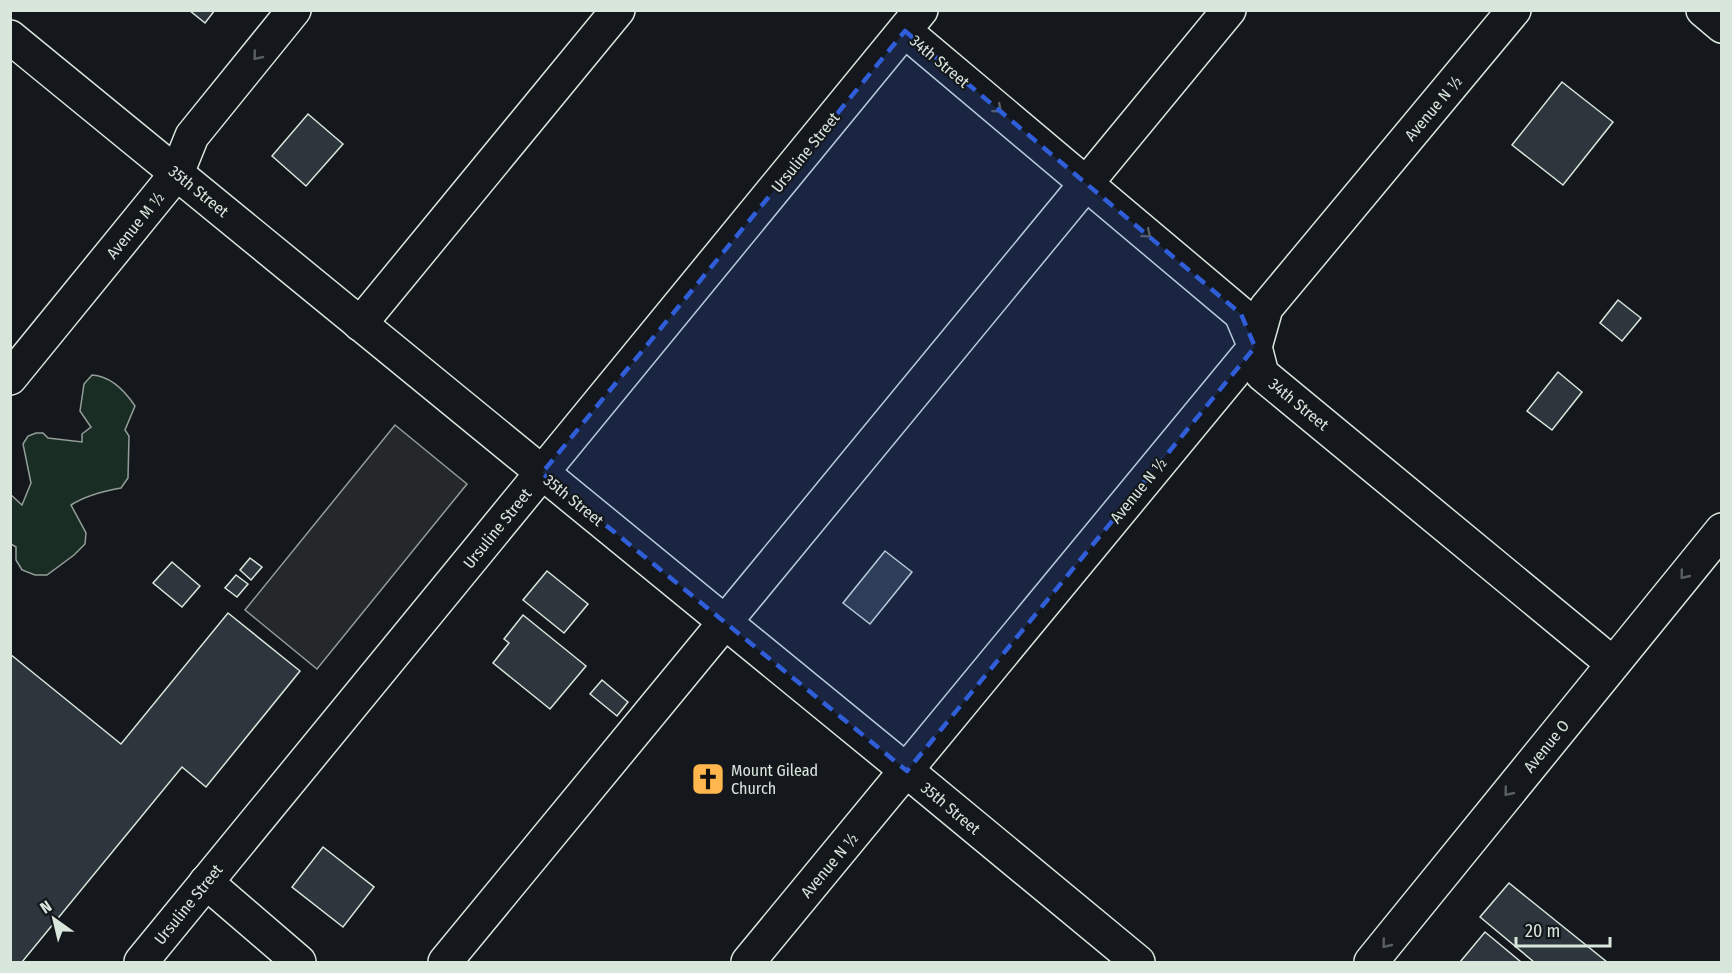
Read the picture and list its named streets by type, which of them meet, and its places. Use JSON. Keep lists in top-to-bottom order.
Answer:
{
  "streets": {
    "street": [
      "34th Street",
      "Avenue N ½",
      "Ursuline Street",
      "35th Street",
      "Avenue M ½",
      "Avenue O"
    ]
  },
  "crossings": [
    ["34th Street", "Avenue N ½"],
    ["34th Street", "Ursuline Street"],
    ["34th Street", "Avenue O"],
    ["Avenue N ½", "35th Street"],
    ["Ursuline Street", "35th Street"],
    ["35th Street", "Avenue M ½"]
  ],
  "one_way": ["34th Street", "Avenue O"],
  "places": {
    "church": ["Mount Gilead Church"]
  },
  "scale_bar": "20 m",
  "north": "top left"
}
